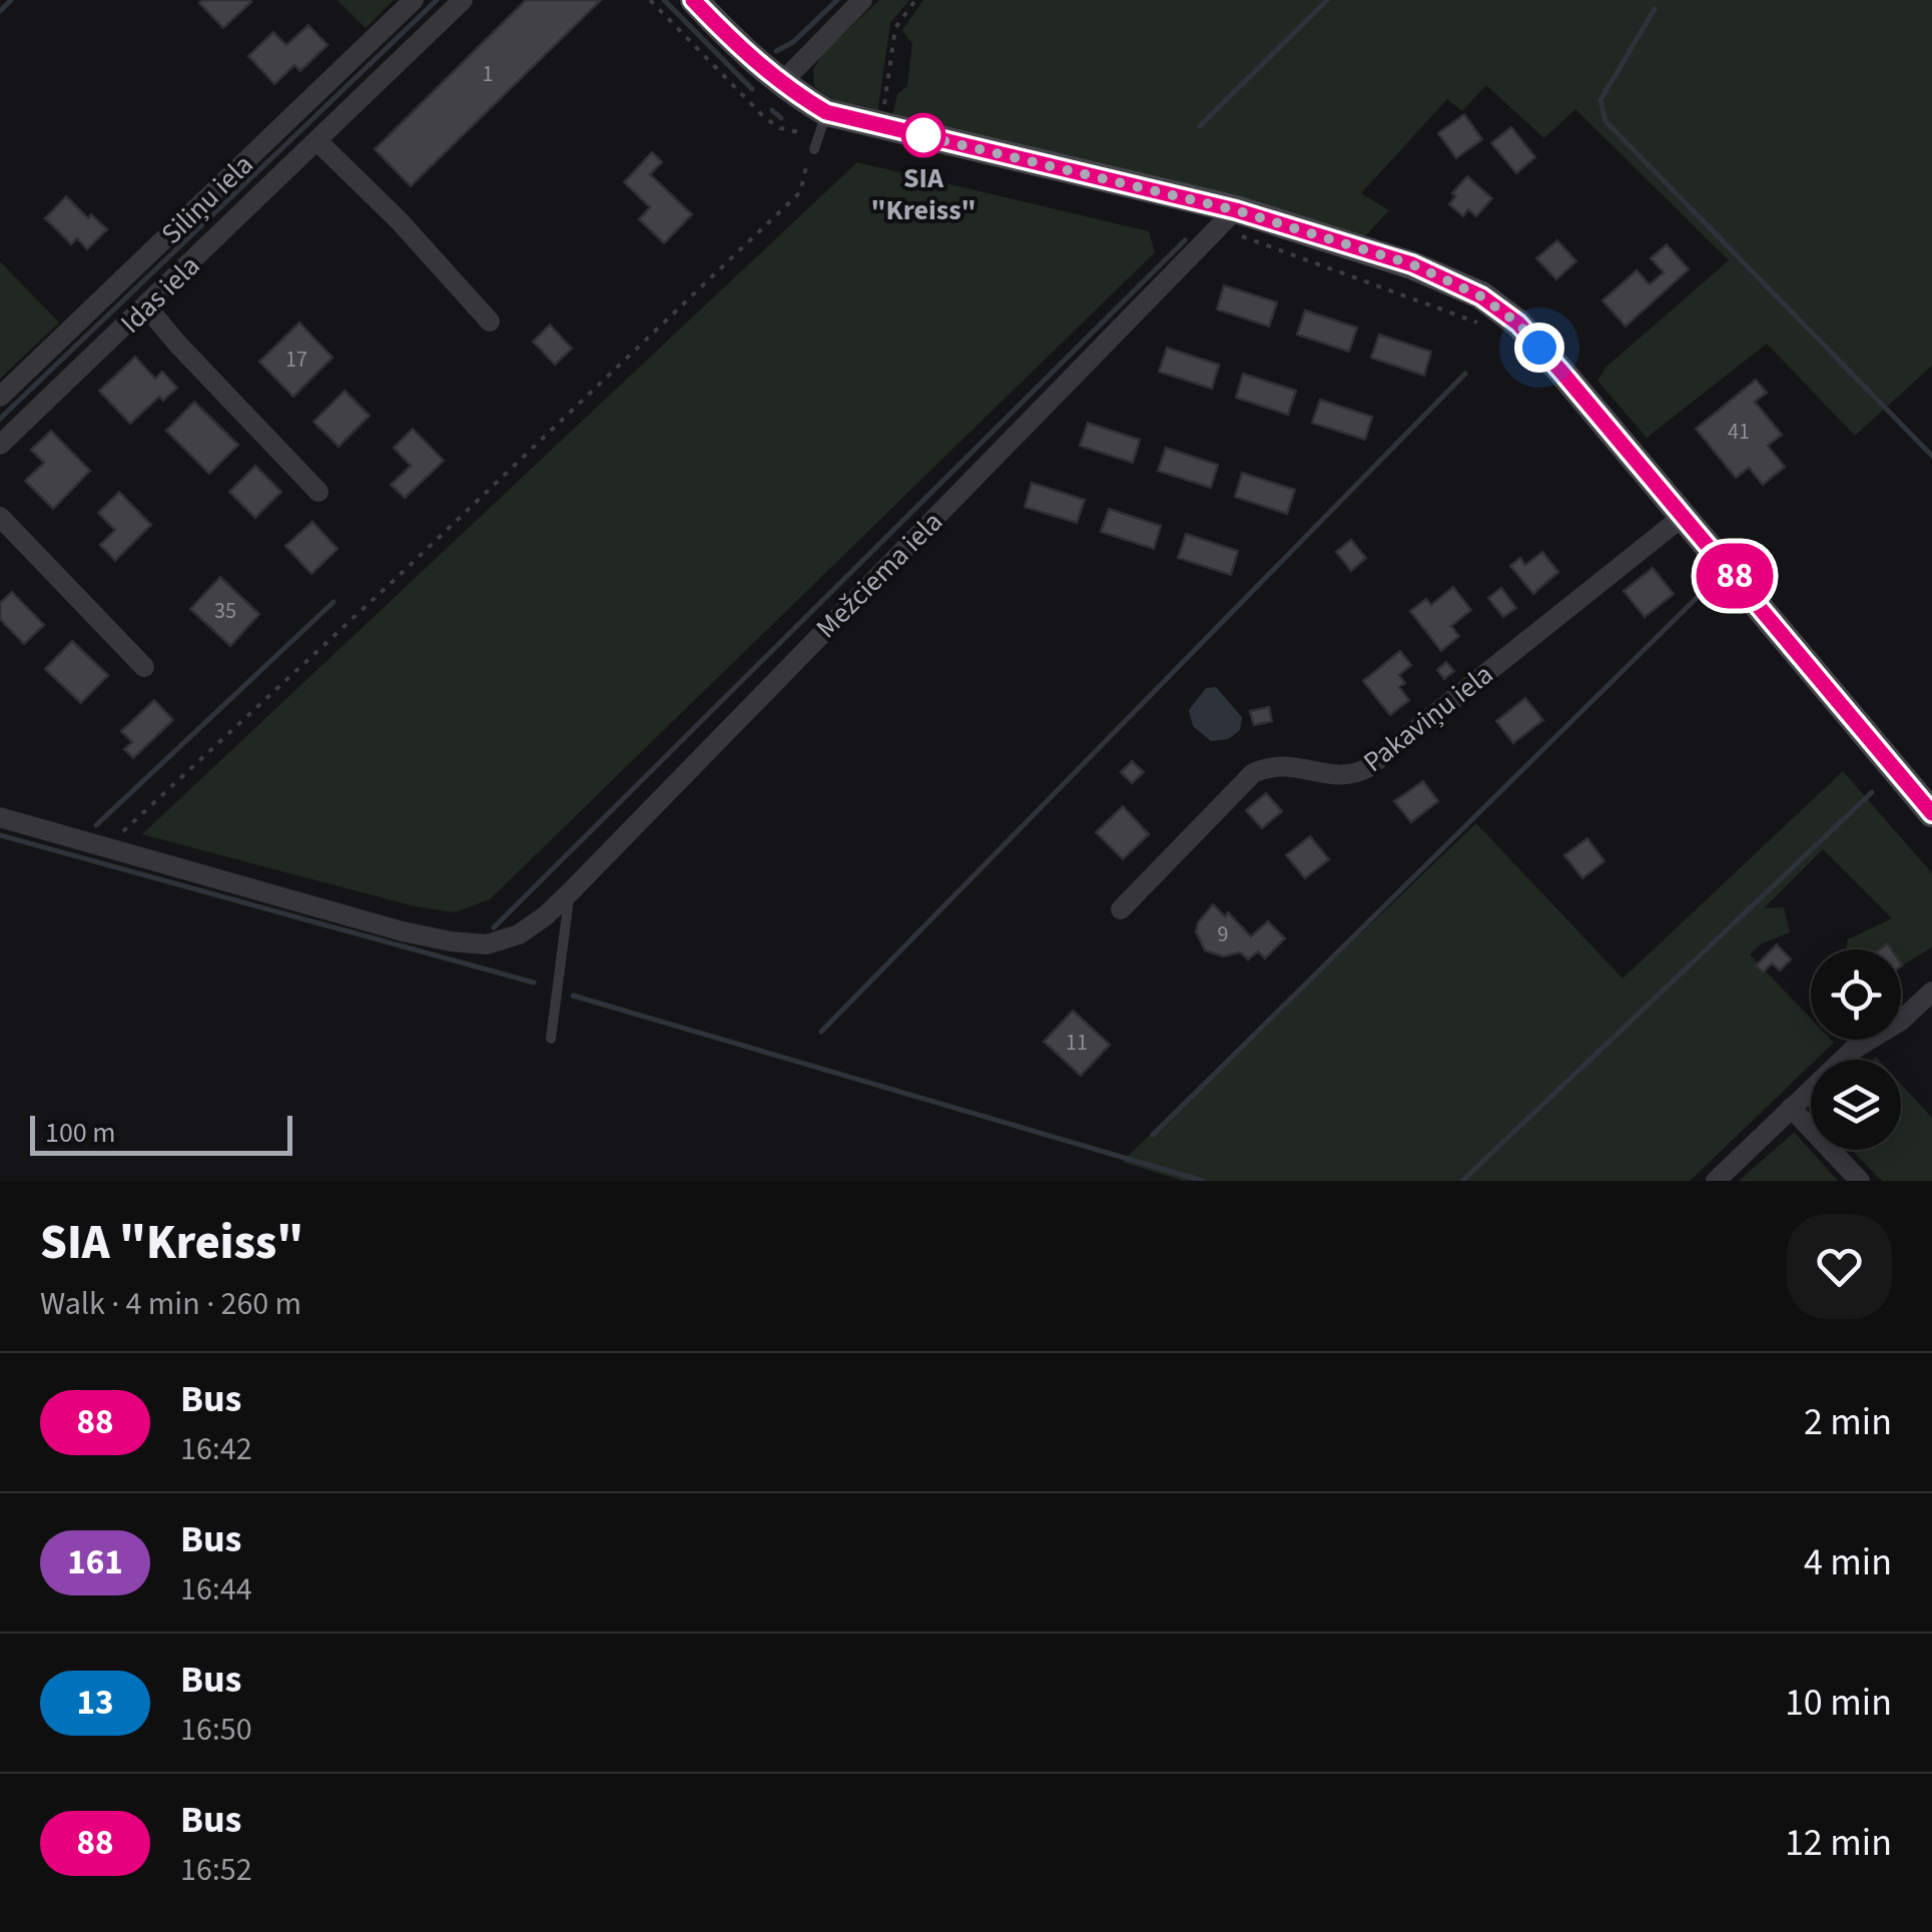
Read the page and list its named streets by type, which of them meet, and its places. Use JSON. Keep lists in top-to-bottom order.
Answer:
{
  "streets": {
    "street": [
      "Siliņu iela",
      "Idas iela",
      "Mežciema iela",
      "Pakaviņu iela"
    ]
  },
  "places": ["SIA \"Kreiss\""],
  "lines": ["bus line 88"],
  "house_numbers": [
    "1",
    "17",
    "41",
    "35",
    "9",
    "11"
  ],
  "scale_bar": "100 m",
  "page": {
    "on_map": "88",
    "scale": "100 m",
    "heading": ["SIA \"Kreiss\"", "Walk · 4 min · 260 m"],
    "list": [
      {
        "mark": "88",
        "name": "Bus",
        "note": "16:42",
        "value": "2 min"
      },
      {
        "mark": "161",
        "name": "Bus",
        "note": "16:44",
        "value": "4 min"
      },
      {
        "mark": "13",
        "name": "Bus",
        "note": "16:50",
        "value": "10 min"
      },
      {
        "mark": "88",
        "name": "Bus",
        "note": "16:52",
        "value": "12 min"
      }
    ]
  }
}
